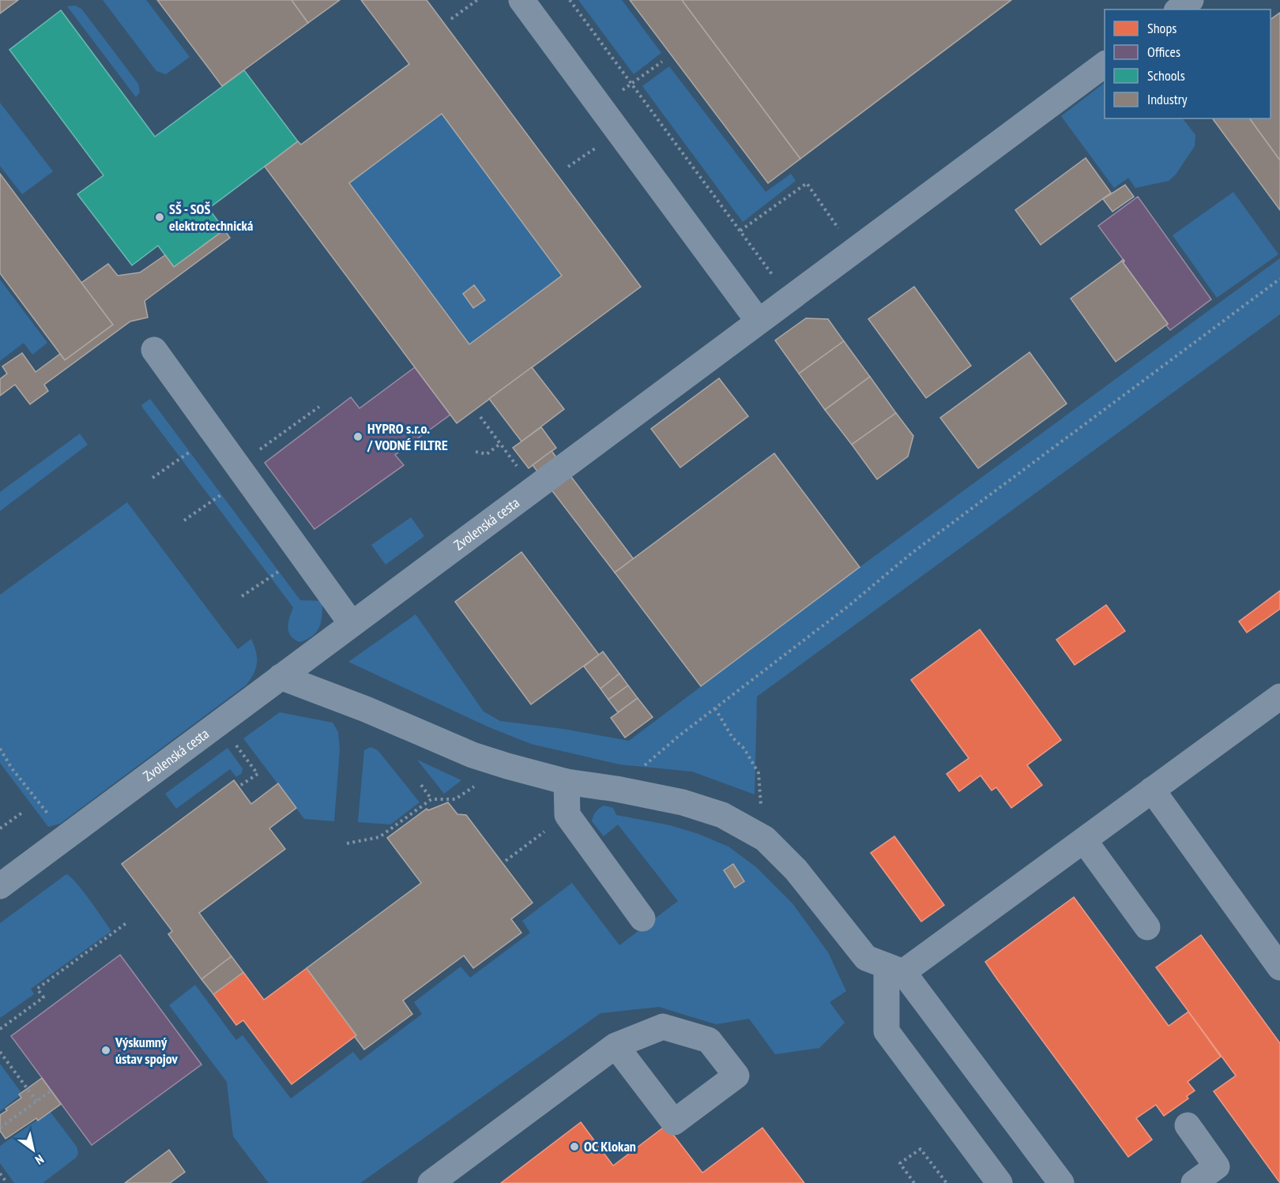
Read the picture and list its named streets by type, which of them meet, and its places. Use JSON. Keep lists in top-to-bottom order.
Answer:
{
  "streets": {
    "lane": ["Zvolenská cesta"]
  },
  "places": [
    "SŠ - SOŠ elektrotechnická",
    "HYPRO s.r.o. / VODNÉ FILTRE",
    "Výskumný ústav spojov",
    "OC Klokan"
  ],
  "legend": [
    "Shops",
    "Offices",
    "Schools",
    "Industry"
  ],
  "north": "bottom right"
}
